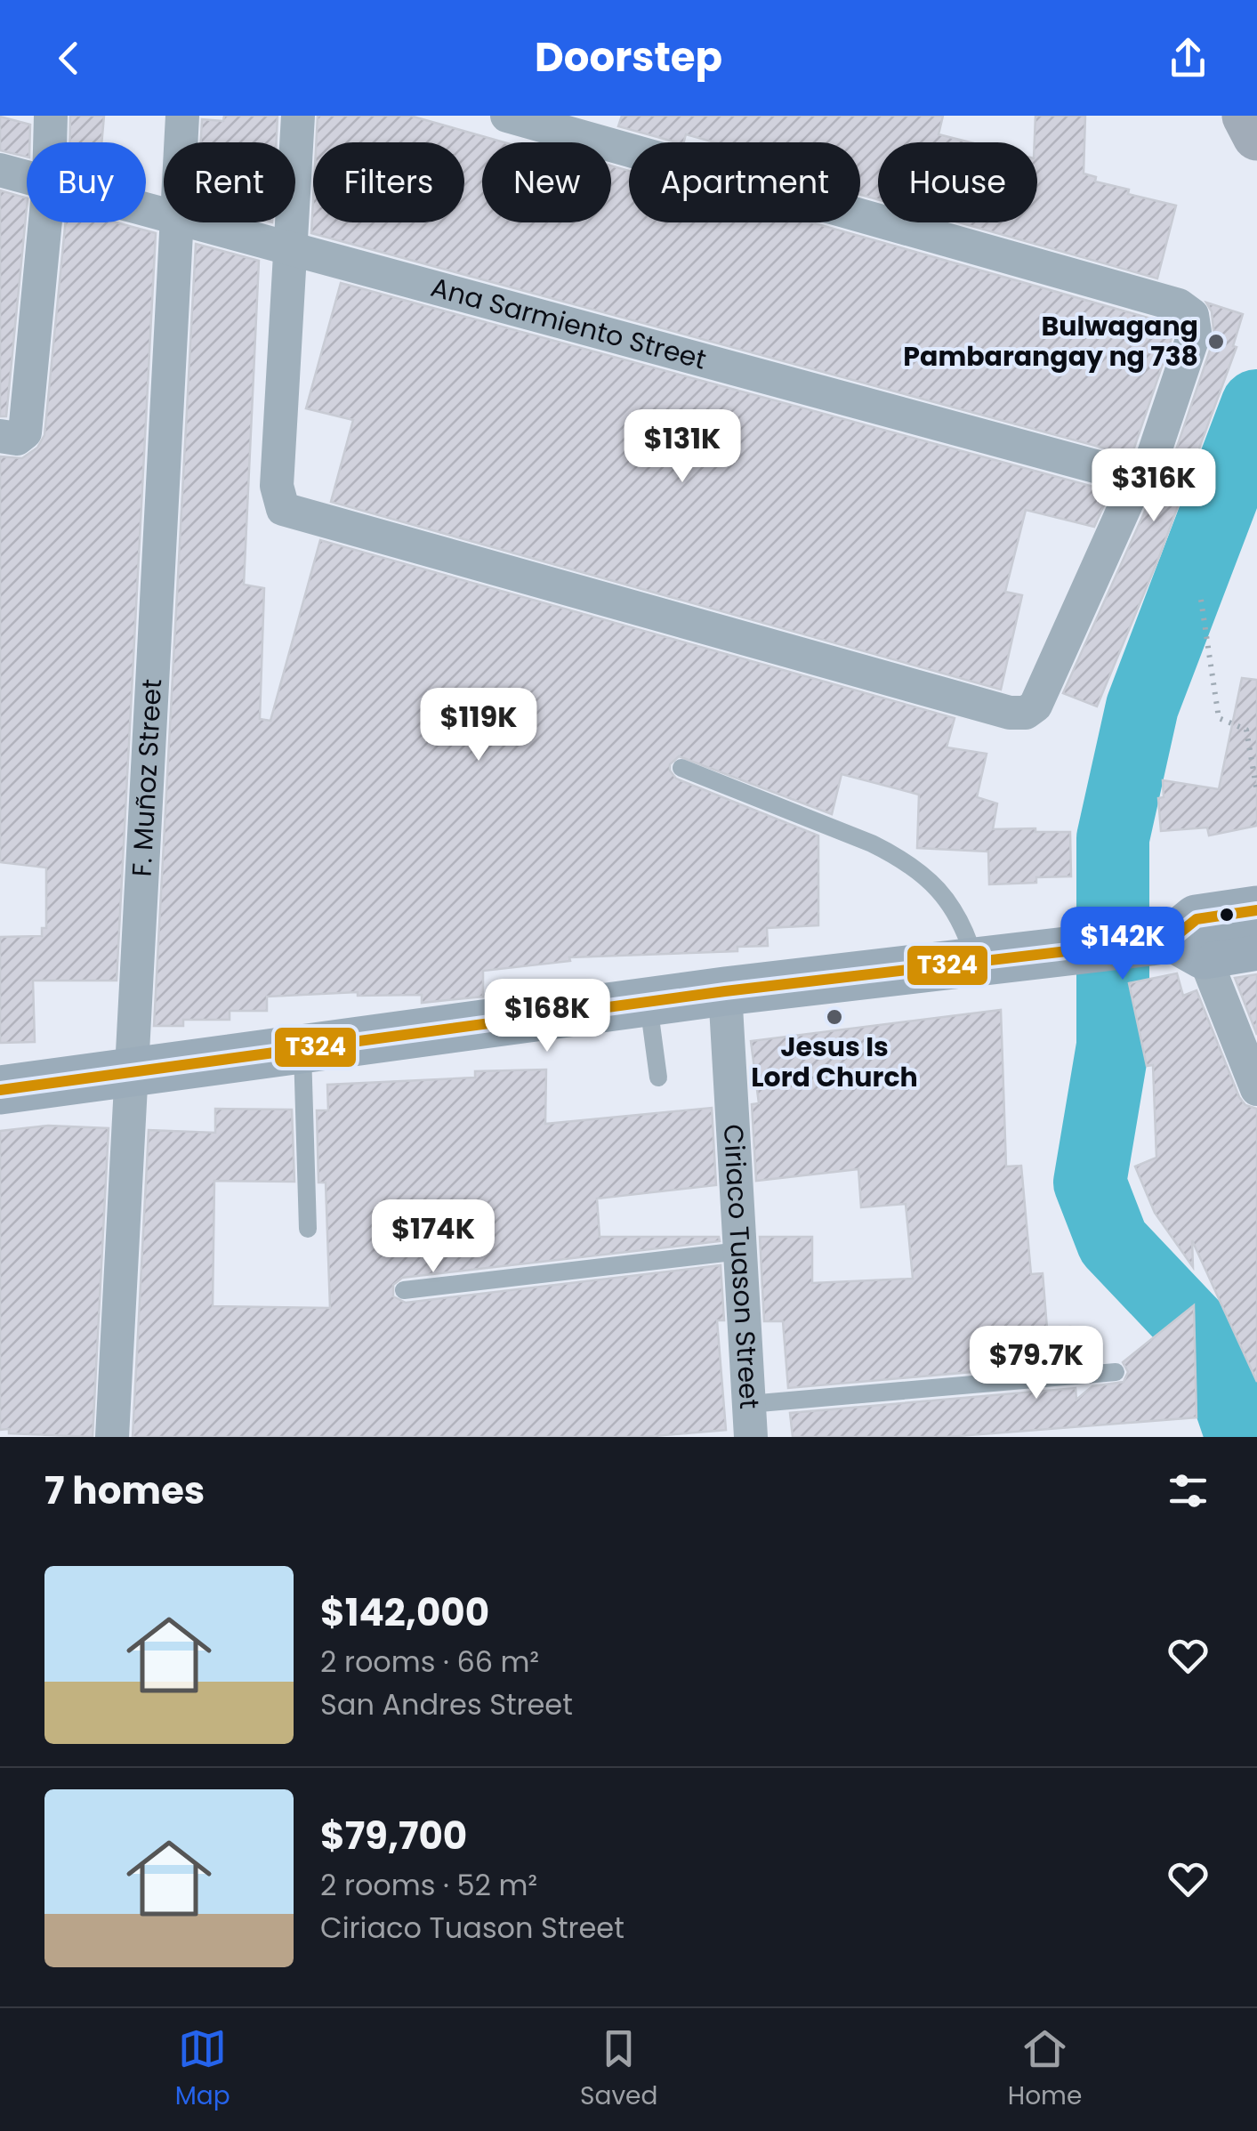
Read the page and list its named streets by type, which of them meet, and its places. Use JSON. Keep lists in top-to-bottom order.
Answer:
{
  "streets": {
    "street": ["Ana Sarmiento Street", "F. Muñoz Street", "Ciriaco Tuason Street"]
  },
  "places": ["Bulwagang Pambarangay ng 738", "Jesus Is Lord Church"],
  "lines": ["transit line T324"],
  "page": {
    "header": "Doorstep",
    "chip": [
      "Buy",
      "Rent",
      "Filters",
      "New",
      "Apartment",
      "House"
    ],
    "price": [
      "$131K",
      "$316K",
      "$119K",
      "$142K",
      "$168K",
      "$174K",
      "$79.7K"
    ],
    "heading": "7 homes",
    "list": [
      {
        "name": "$142,000",
        "note": "2 rooms · 66 m² · San Andres Street"
      },
      {
        "name": "$79,700",
        "note": "2 rooms · 52 m² · Ciriaco Tuason Street"
      }
    ],
    "tabs": ["Map", "Saved", "Home"]
  }
}
